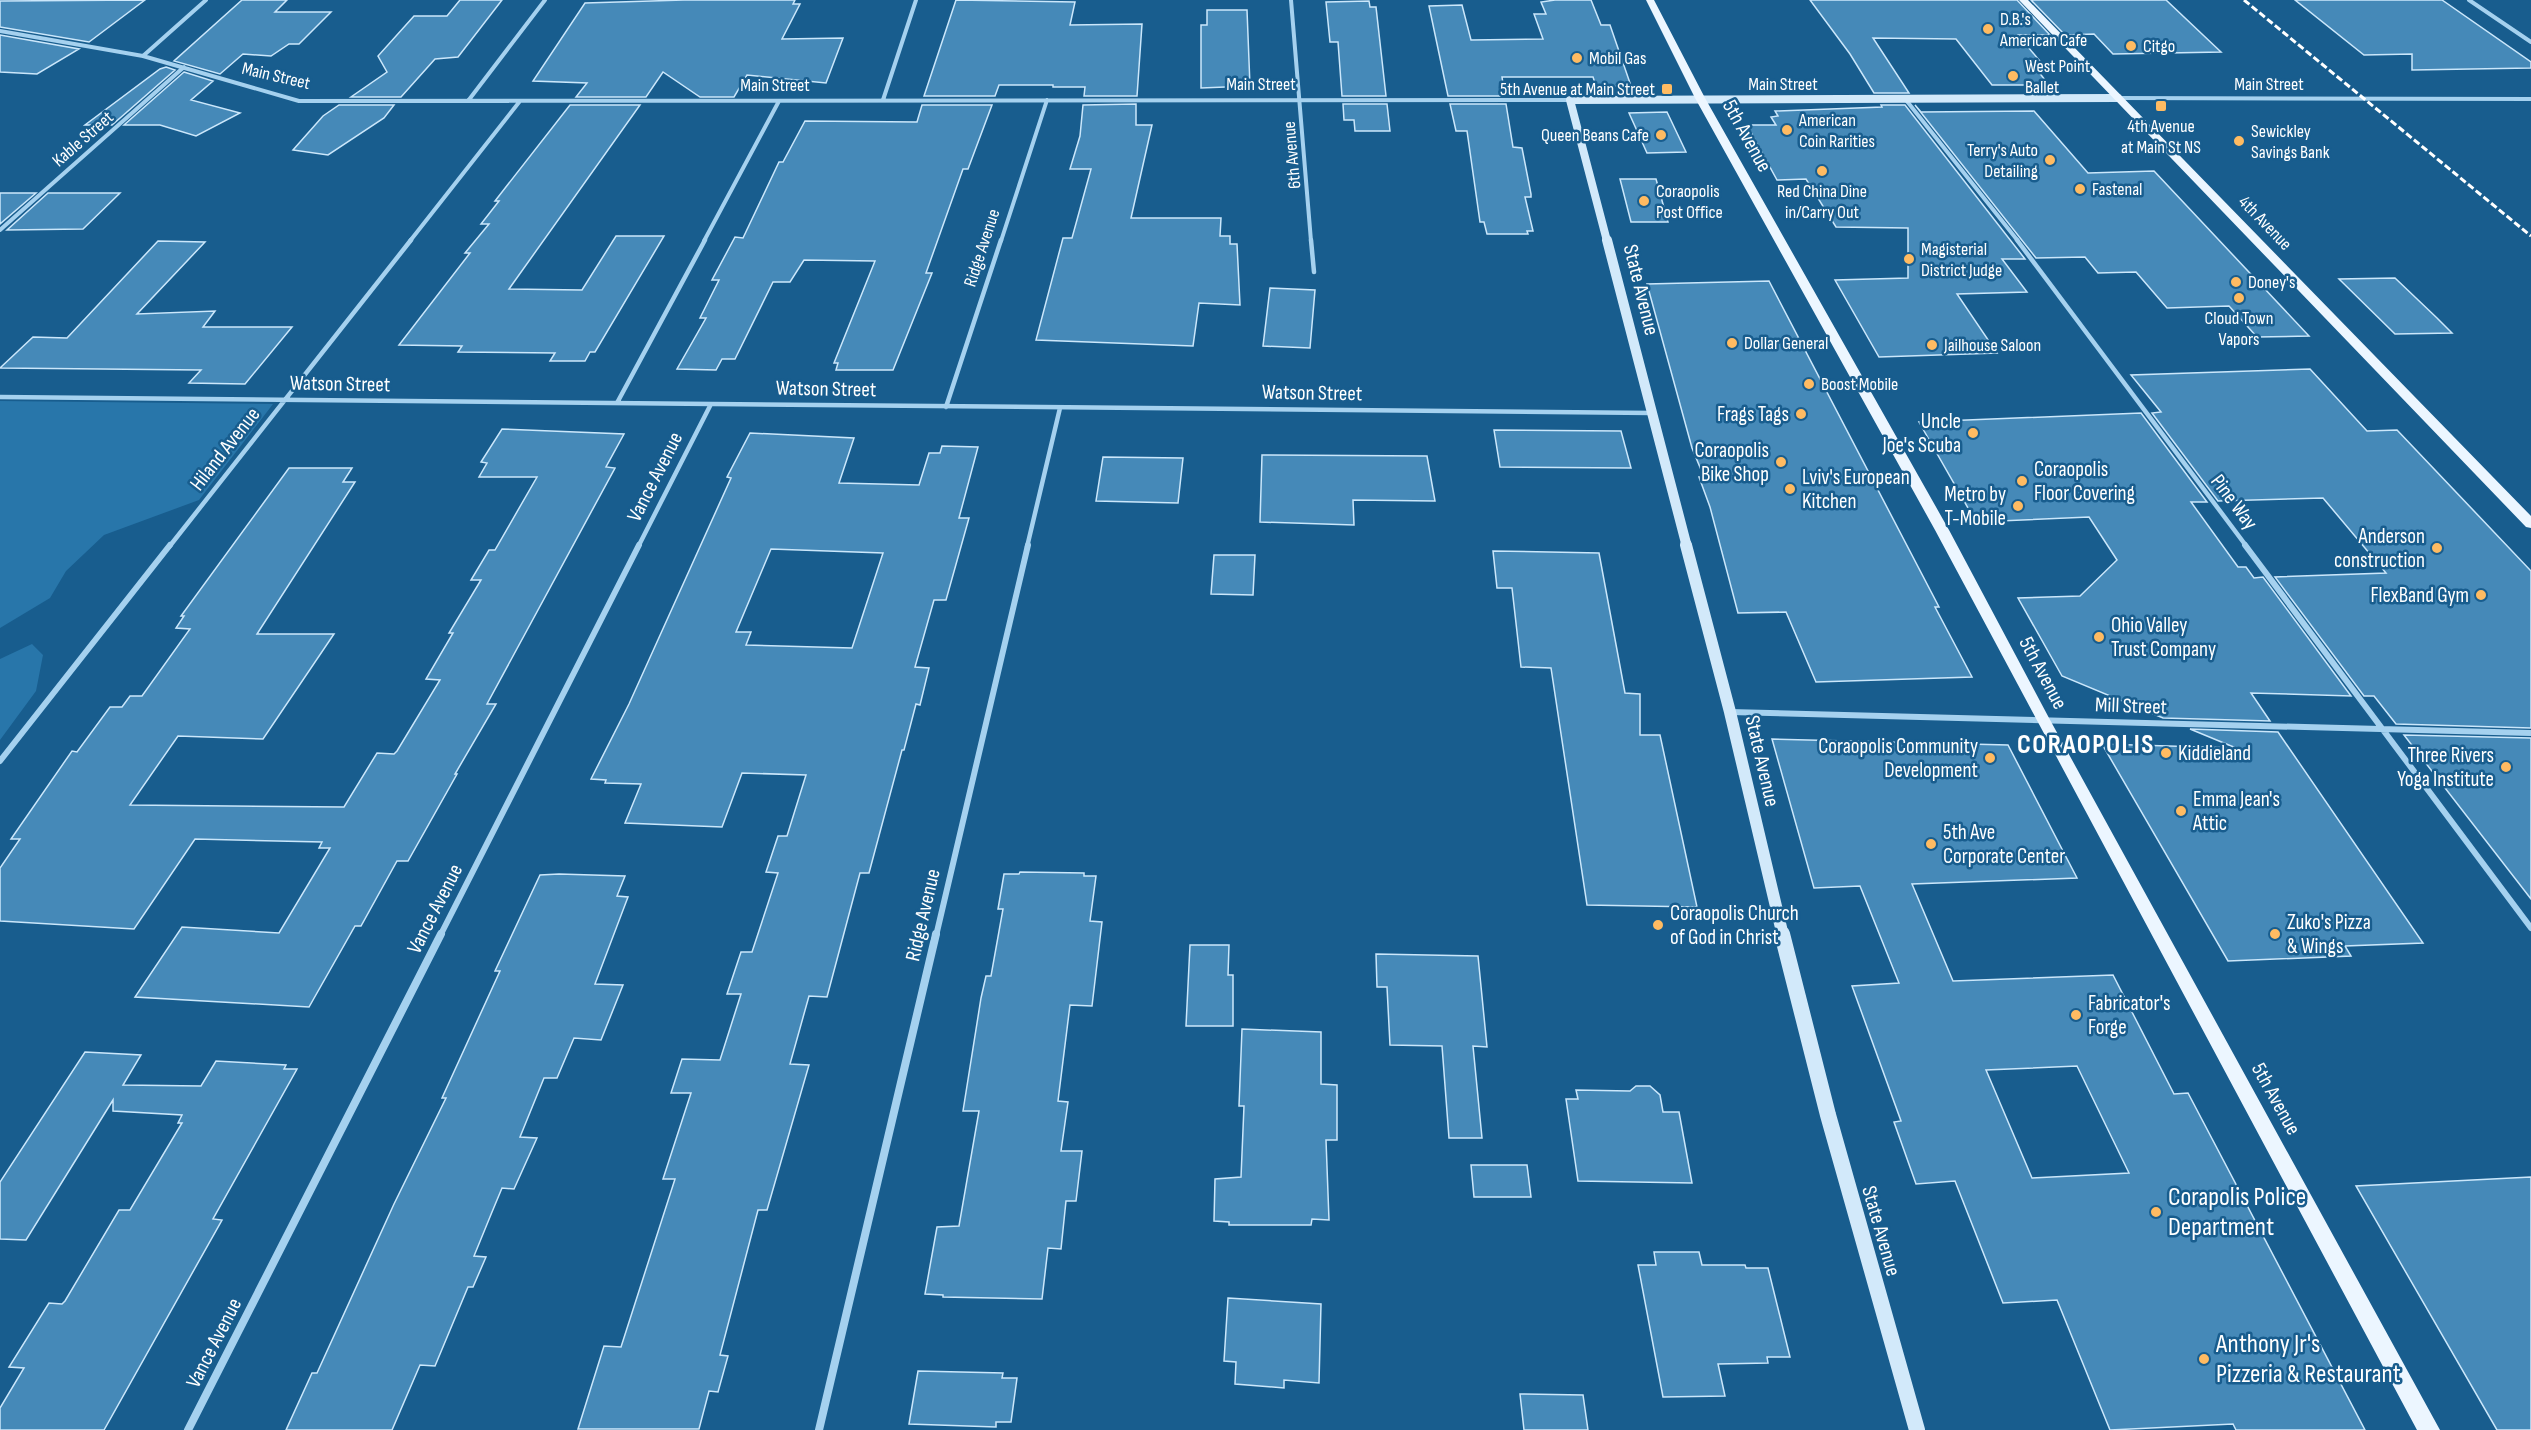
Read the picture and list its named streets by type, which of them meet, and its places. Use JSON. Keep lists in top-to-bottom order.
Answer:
{
  "streets": {
    "main road": ["5th Avenue", "4th Avenue"],
    "street": [
      "Main Street",
      "Kable Street",
      "6th Avenue",
      "Ridge Avenue",
      "State Avenue",
      "Watson Street",
      "Hiland Avenue",
      "Vance Avenue",
      "Pine Way",
      "Mill Street"
    ]
  },
  "crossings": [
    ["Main Street", "5th Avenue"],
    ["Main Street", "Kable Street"],
    ["Main Street", "6th Avenue"],
    ["Main Street", "4th Avenue"],
    ["Main Street", "Ridge Avenue"],
    ["Main Street", "State Avenue"],
    ["Main Street", "Hiland Avenue"],
    ["Main Street", "Pine Way"],
    ["5th Avenue", "Mill Street"],
    ["Ridge Avenue", "Watson Street"],
    ["State Avenue", "Watson Street"],
    ["State Avenue", "Mill Street"],
    ["Watson Street", "Hiland Avenue"],
    ["Watson Street", "Vance Avenue"],
    ["Pine Way", "Mill Street"]
  ],
  "districts": ["CORAOPOLIS"],
  "places": {
    "other": [
      "D.B.'s American Cafe",
      "Citgo",
      "Mobil Gas",
      "West Point Ballet",
      "American Coin Rarities",
      "Queen Beans Cafe",
      "Sewickley Savings Bank",
      "Terry's Auto Detailing",
      "Red China Dine in/Carry Out",
      "Fastenal",
      "Coraopolis Post Office",
      "Magisterial District Judge",
      "Doney's",
      "Cloud Town Vapors",
      "Dollar General",
      "Jailhouse Saloon",
      "Boost Mobile",
      "Frags Tags",
      "Uncle Joe's Scuba",
      "Coraopolis Bike Shop",
      "Coraopolis Floor Covering",
      "Lviv's European Kitchen",
      "Metro by T-Mobile",
      "Anderson construction",
      "FlexBand Gym",
      "Ohio Valley Trust Company",
      "Kiddieland",
      "Coraopolis Community Development",
      "Three Rivers Yoga Institute",
      "Emma Jean's Attic",
      "5th Ave Corporate Center",
      "Coraopolis Church of God in Christ",
      "Zuko's Pizza & Wings",
      "Fabricator's Forge",
      "Corapolis Police Department",
      "Anthony Jr's Pizzeria & Restaurant"
    ],
    "transit": ["5th Avenue at Main Street", "4th Avenue at Main St NS"]
  }
}
